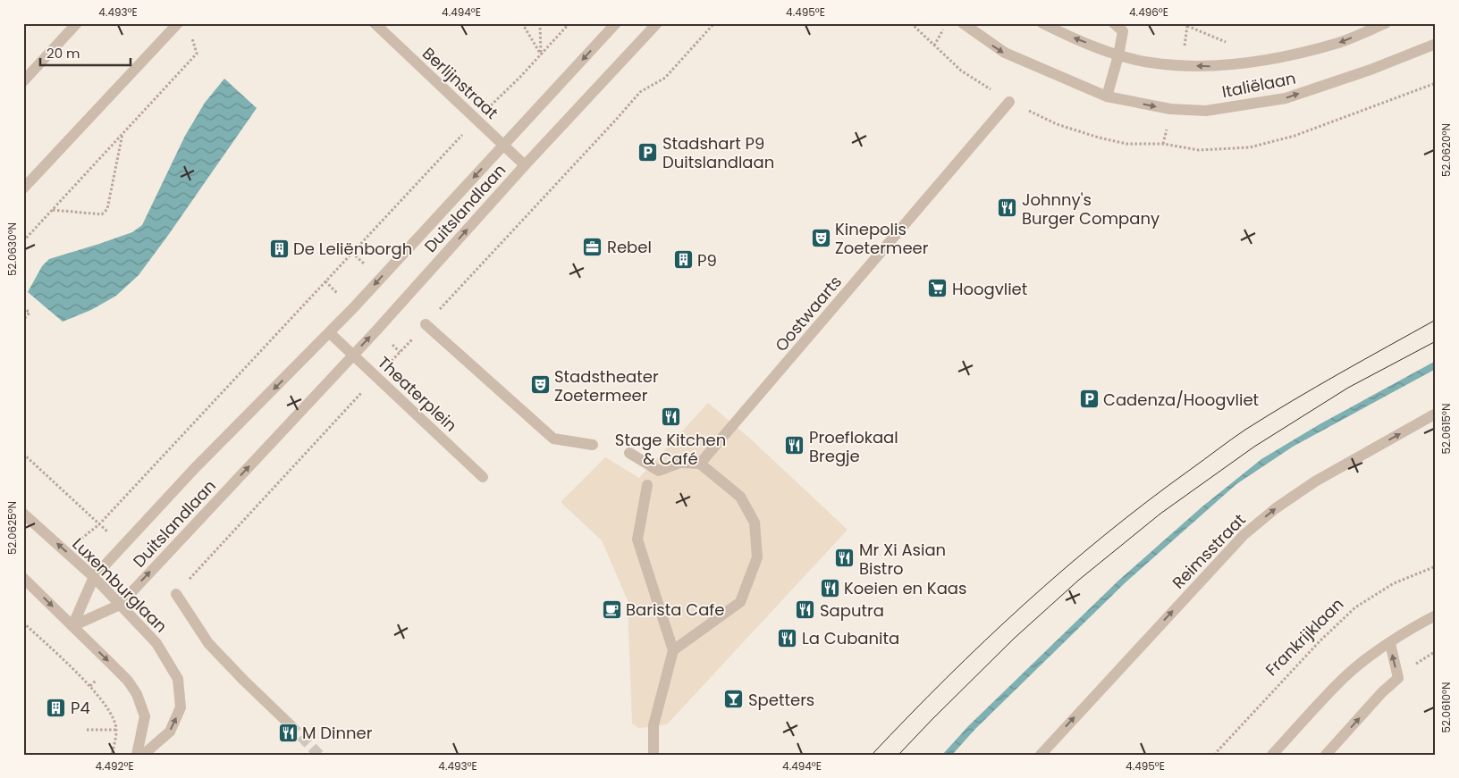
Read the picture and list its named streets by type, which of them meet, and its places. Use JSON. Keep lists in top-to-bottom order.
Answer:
{
  "streets": {
    "street": [
      "Berlijnstraat",
      "Italiëlaan",
      "Duitslandlaan",
      "Oostwaarts",
      "Theaterplein",
      "Reimsstraat",
      "Luxemburglaan"
    ],
    "path": ["Frankrijklaan"]
  },
  "crossings": [
    ["Berlijnstraat", "Duitslandlaan"],
    ["Duitslandlaan", "Theaterplein"],
    ["Duitslandlaan", "Luxemburglaan"]
  ],
  "one_way": ["Reimsstraat", "Luxemburglaan"],
  "places": {
    "parking": ["Stadshart P9 Duitslandlaan", "Cadenza/Hoogvliet"],
    "restaurant": [
      "Johnny's Burger Company",
      "Stage Kitchen & Café",
      "Proeflokaal Bregje",
      "Mr Xi Asian Bistro",
      "Koeien en Kaas",
      "Saputra",
      "La Cubanita",
      "M Dinner"
    ],
    "theatre": ["Kinepolis Zoetermeer", "Stadstheater Zoetermeer"],
    "office": ["Rebel"],
    "building": ["De Leliënborgh", "P9", "P4"],
    "supermarket": ["Hoogvliet"],
    "cafe": ["Barista Cafe"],
    "bar": ["Spetters"]
  },
  "scale_bar": "20 m",
  "coordinates": [
    "4.493°E",
    "4.494°E",
    "4.495°E",
    "4.496°E",
    "52.0620°N",
    "52.0630°N",
    "52.0615°N",
    "52.0625°N",
    "52.0610°N",
    "4.492°E"
  ]
}
